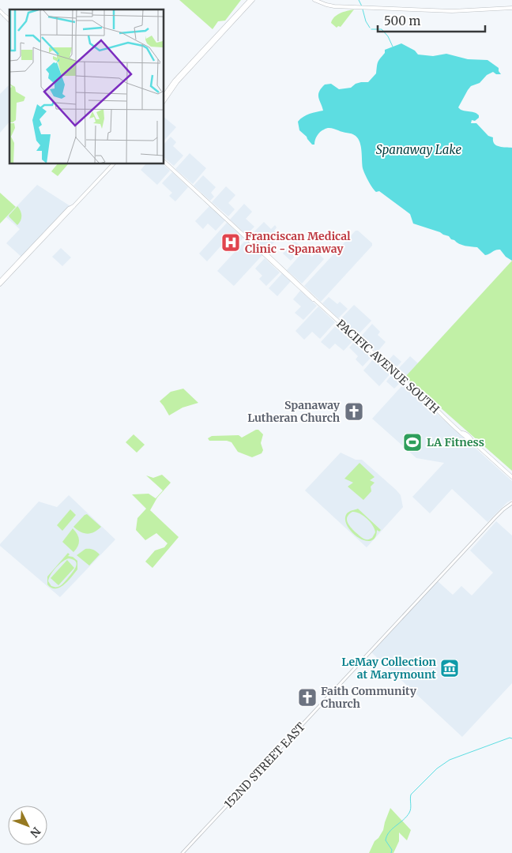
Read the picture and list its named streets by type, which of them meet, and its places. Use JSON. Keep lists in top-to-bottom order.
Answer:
{
  "streets": {
    "main road": ["PACIFIC AVENUE SOUTH", "152ND STREET EAST"]
  },
  "water": ["Spanaway Lake"],
  "places": {
    "hospital": ["Franciscan Medical Clinic - Spanaway"],
    "church": ["Spanaway Lutheran Church", "Faith Community Church"],
    "sports": ["LA Fitness"],
    "museum": ["LeMay Collection at Marymount"]
  },
  "scale_bar": "500 m",
  "north": "bottom right"
}
